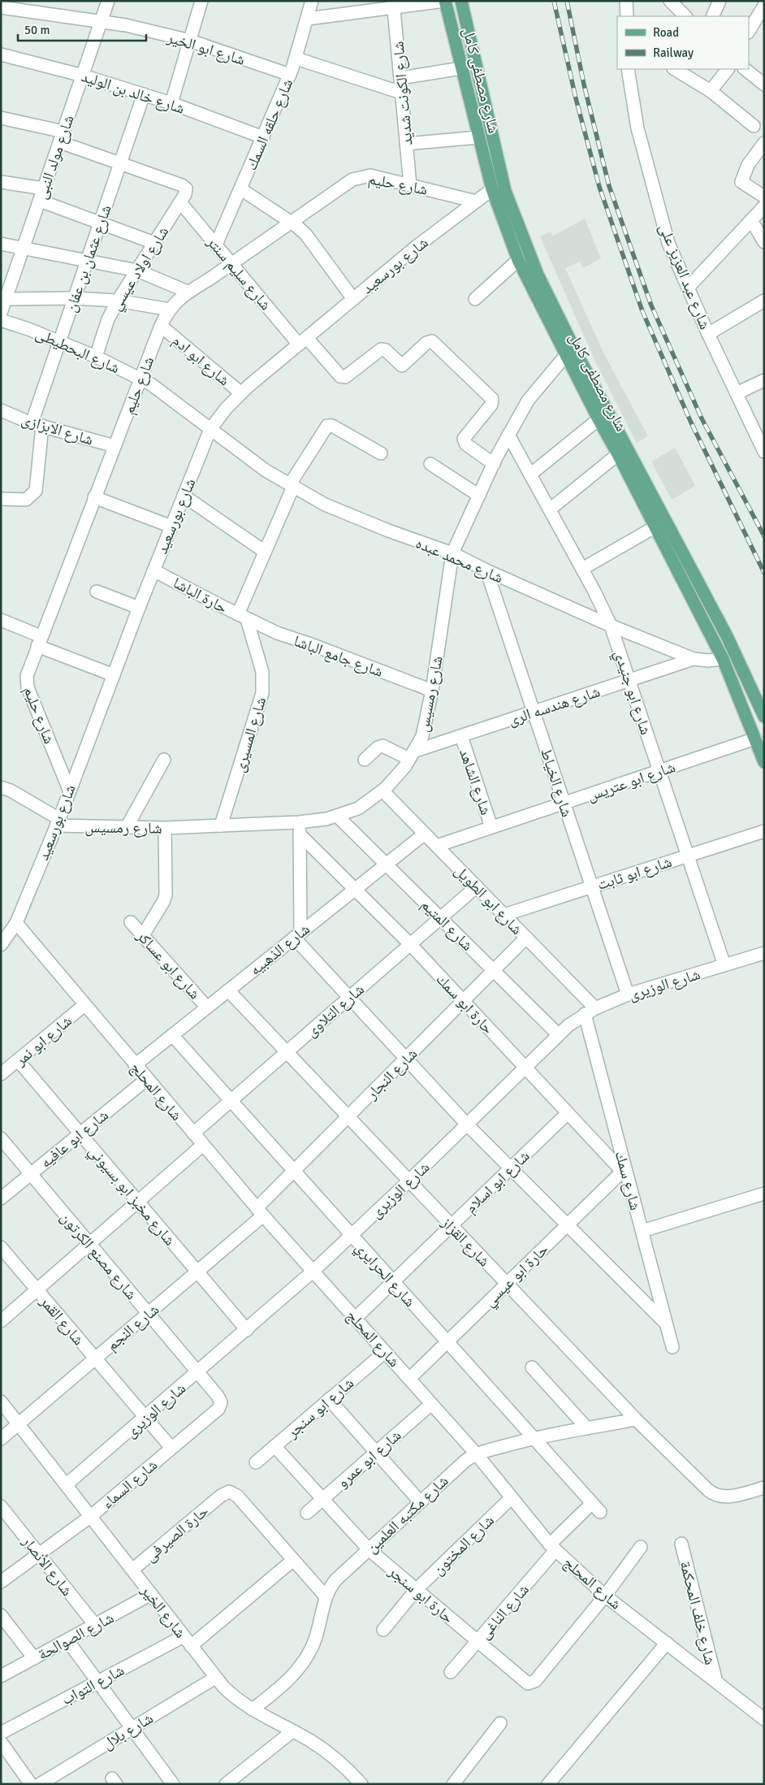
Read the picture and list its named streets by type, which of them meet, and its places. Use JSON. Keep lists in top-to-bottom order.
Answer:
{
  "streets": {
    "main road": ["شارع مصطفى كامل"],
    "street": [
      "شارع ابو الخير",
      "شارع خالد بن الوليد",
      "شارع الكونت شديد",
      "شارع حلقه السمك",
      "شارع مولد النبى",
      "شارع حليم",
      "شارع عثمان بن عفان",
      "شارع بورسعيد",
      "شارع اولاد عيسي",
      "شارع سليم سنتر",
      "شارع عبد العزيز على",
      "شارع البحطيطى",
      "شارع ابو ادم",
      "شارع الابزازى",
      "شارع محمد عبده",
      "حارة الباشا",
      "شارع جامع الباشا",
      "شارع ابو جنيدي",
      "شارع رمسيس",
      "شارع هندسه الرى",
      "شارع المسيرى",
      "شارع ابو عتريس",
      "شارع الشاهد",
      "شارع الخياط",
      "شارع ابو ثابت",
      "شارع ابو الطويل",
      "شارع المتيم",
      "شارع الذهبيه",
      "شارع ابو عساكر",
      "شارع الوزيرى",
      "حارة ابو سمك",
      "شارع التلاوى",
      "شارع ابو نمر",
      "شارع النجار",
      "شارع المحلج",
      "شارع ابو عافيه",
      "شارع سمك",
      "شارع ابو اسلام",
      "شارع مخبز ابو بسيوني",
      "شارع القزاز",
      "شارع مصنع الكرتون",
      "شارع الحرايري",
      "حارة ابو عيسي",
      "شارع القمر",
      "شارع النجم",
      "شارع ابو سنجر",
      "شارع ابو عمرو",
      "شارع السماء",
      "شارع مكتبه العلمين",
      "حارة الصيرفى",
      "شارع المختون",
      "شارع الأنصار",
      "حارة ابو سنجر",
      "شارع الخير",
      "شارع الناغى",
      "شارع خلف المحكمة",
      "شارع الصوالحة",
      "شارع التواب",
      "شارع بلال"
    ]
  },
  "crossings": [
    ["شارع ابو الخير", "شارع حلقه السمك"],
    ["شارع ابو الخير", "شارع مولد النبى"],
    ["شارع مصطفى كامل", "شارع بورسعيد"],
    ["شارع مصطفى كامل", "شارع محمد عبده"],
    ["شارع مصطفى كامل", "شارع رمسيس"],
    ["شارع مصطفى كامل", "شارع ابو عتريس"],
    ["شارع خالد بن الوليد", "شارع حلقه السمك"],
    ["شارع خالد بن الوليد", "شارع مولد النبى"],
    ["شارع خالد بن الوليد", "شارع عثمان بن عفان"],
    ["شارع الكونت شديد", "شارع حليم"],
    ["شارع حلقه السمك", "شارع سليم سنتر"],
    ["شارع حليم", "شارع بورسعيد"],
    ["شارع حليم", "شارع سليم سنتر"],
    ["شارع حليم", "شارع البحطيطى"],
    ["شارع حليم", "شارع ابو ادم"],
    ["شارع حليم", "شارع الابزازى"],
    ["شارع عثمان بن عفان", "شارع اولاد عيسي"],
    ["شارع عثمان بن عفان", "شارع البحطيطى"],
    ["شارع عثمان بن عفان", "شارع الابزازى"],
    ["شارع بورسعيد", "شارع سليم سنتر"],
    ["شارع بورسعيد", "شارع البحطيطى"],
    ["شارع بورسعيد", "شارع ابو ادم"],
    ["شارع بورسعيد", "شارع محمد عبده"],
    ["شارع بورسعيد", "حارة الباشا"],
    ["شارع بورسعيد", "شارع رمسيس"],
    ["شارع بورسعيد", "شارع المحلج"],
    ["شارع اولاد عيسي", "شارع سليم سنتر"],
    ["شارع اولاد عيسي", "شارع البحطيطى"],
    ["شارع سليم سنتر", "شارع رمسيس"],
    ["شارع البحطيطى", "شارع محمد عبده"],
    ["شارع محمد عبده", "شارع ابو جنيدي"],
    ["شارع محمد عبده", "شارع رمسيس"],
    ["شارع محمد عبده", "شارع هندسه الرى"],
    ["شارع محمد عبده", "شارع الخياط"],
    ["حارة الباشا", "شارع جامع الباشا"],
    ["حارة الباشا", "شارع المسيرى"],
    ["شارع جامع الباشا", "شارع رمسيس"],
    ["شارع جامع الباشا", "شارع المسيرى"],
    ["شارع ابو جنيدي", "شارع رمسيس"],
    ["شارع ابو جنيدي", "شارع هندسه الرى"],
    ["شارع ابو جنيدي", "شارع ابو عتريس"],
    ["شارع ابو جنيدي", "شارع ابو ثابت"],
    ["شارع ابو جنيدي", "شارع الوزيرى"],
    ["شارع رمسيس", "شارع هندسه الرى"],
    ["شارع رمسيس", "شارع المسيرى"],
    ["شارع رمسيس", "شارع ابو الطويل"],
    ["شارع رمسيس", "شارع المتيم"],
    ["شارع رمسيس", "حارة ابو سمك"],
    ["شارع هندسه الرى", "شارع الشاهد"],
    ["شارع هندسه الرى", "شارع الخياط"],
    ["شارع ابو عتريس", "شارع الشاهد"],
    ["شارع ابو عتريس", "شارع الخياط"],
    ["شارع ابو عتريس", "شارع ابو الطويل"],
    ["شارع الخياط", "شارع ابو ثابت"],
    ["شارع الخياط", "شارع الوزيرى"],
    ["شارع ابو ثابت", "شارع ابو الطويل"],
    ["شارع ابو الطويل", "شارع الذهبيه"],
    ["شارع ابو الطويل", "شارع الوزيرى"],
    ["شارع ابو الطويل", "شارع التلاوى"],
    ["شارع ابو الطويل", "شارع النجار"],
    ["شارع ابو الطويل", "شارع سمك"],
    ["شارع المتيم", "شارع الذهبيه"],
    ["شارع المتيم", "شارع الوزيرى"],
    ["شارع المتيم", "شارع التلاوى"],
    ["شارع المتيم", "شارع النجار"],
    ["شارع الذهبيه", "شارع ابو عساكر"],
    ["شارع الذهبيه", "حارة ابو سمك"],
    ["شارع الذهبيه", "شارع المحلج"],
    ["شارع الذهبيه", "شارع القزاز"],
    ["شارع الذهبيه", "شارع الحرايري"],
    ["شارع الوزيرى", "حارة ابو سمك"],
    ["شارع الوزيرى", "شارع المحلج"],
    ["شارع الوزيرى", "شارع سمك"],
    ["شارع الوزيرى", "شارع مخبز ابو بسيوني"],
    ["شارع الوزيرى", "شارع القزاز"],
    ["شارع الوزيرى", "شارع مصنع الكرتون"],
    ["شارع الوزيرى", "شارع الحرايري"],
    ["شارع الوزيرى", "شارع القمر"],
    ["شارع الوزيرى", "شارع السماء"],
    ["شارع الوزيرى", "شارع الخير"],
    ["حارة ابو سمك", "شارع التلاوى"],
    ["حارة ابو سمك", "شارع النجار"],
    ["حارة ابو سمك", "شارع سمك"],
    ["حارة ابو سمك", "شارع ابو اسلام"],
    ["حارة ابو سمك", "حارة ابو عيسي"],
    ["شارع التلاوى", "شارع المحلج"],
    ["شارع التلاوى", "شارع القزاز"],
    ["شارع التلاوى", "شارع الحرايري"],
    ["شارع ابو نمر", "شارع المحلج"],
    ["شارع ابو نمر", "شارع مخبز ابو بسيوني"],
    ["شارع النجار", "شارع المحلج"],
    ["شارع النجار", "شارع القزاز"],
    ["شارع النجار", "شارع الحرايري"],
    ["شارع النجار", "شارع النجم"],
    ["شارع المحلج", "شارع ابو عافيه"],
    ["شارع المحلج", "شارع ابو اسلام"],
    ["شارع المحلج", "حارة ابو عيسي"],
    ["شارع المحلج", "شارع النجم"],
    ["شارع المحلج", "شارع ابو سنجر"],
    ["شارع المحلج", "شارع ابو عمرو"],
    ["شارع المحلج", "شارع مكتبه العلمين"],
    ["شارع المحلج", "شارع المختون"],
    ["شارع المحلج", "حارة ابو سنجر"],
    ["شارع المحلج", "شارع الناغى"],
    ["شارع المحلج", "شارع خلف المحكمة"],
    ["شارع ابو عافيه", "شارع مخبز ابو بسيوني"],
    ["شارع ابو عافيه", "شارع مصنع الكرتون"],
    ["شارع سمك", "حارة ابو عيسي"],
    ["شارع ابو اسلام", "شارع القزاز"],
    ["شارع ابو اسلام", "شارع الحرايري"],
    ["شارع مخبز ابو بسيوني", "شارع النجم"],
    ["شارع القزاز", "حارة ابو عيسي"],
    ["شارع القزاز", "شارع مكتبه العلمين"],
    ["شارع مصنع الكرتون", "شارع النجم"],
    ["شارع مصنع الكرتون", "شارع السماء"],
    ["شارع الحرايري", "حارة ابو عيسي"],
    ["شارع الحرايري", "شارع مكتبه العلمين"],
    ["شارع الحرايري", "شارع الناغى"],
    ["شارع القمر", "شارع النجم"],
    ["شارع القمر", "شارع السماء"],
    ["شارع النجم", "شارع الخير"],
    ["شارع ابو سنجر", "حارة ابو سنجر"],
    ["شارع ابو عمرو", "حارة ابو سنجر"],
    ["شارع السماء", "شارع الأنصار"],
    ["شارع السماء", "شارع الخير"],
    ["شارع مكتبه العلمين", "حارة ابو سنجر"],
    ["شارع مكتبه العلمين", "شارع الخير"],
    ["حارة الصيرفى", "شارع الخير"],
    ["شارع المختون", "حارة ابو سنجر"],
    ["شارع الأنصار", "شارع الصوالحة"],
    ["حارة ابو سنجر", "شارع الناغى"],
    ["شارع الخير", "شارع الصوالحة"],
    ["شارع الخير", "شارع التواب"],
    ["شارع الخير", "شارع بلال"]
  ],
  "legend": ["Road", "Railway"],
  "scale_bar": "50 m"
}
